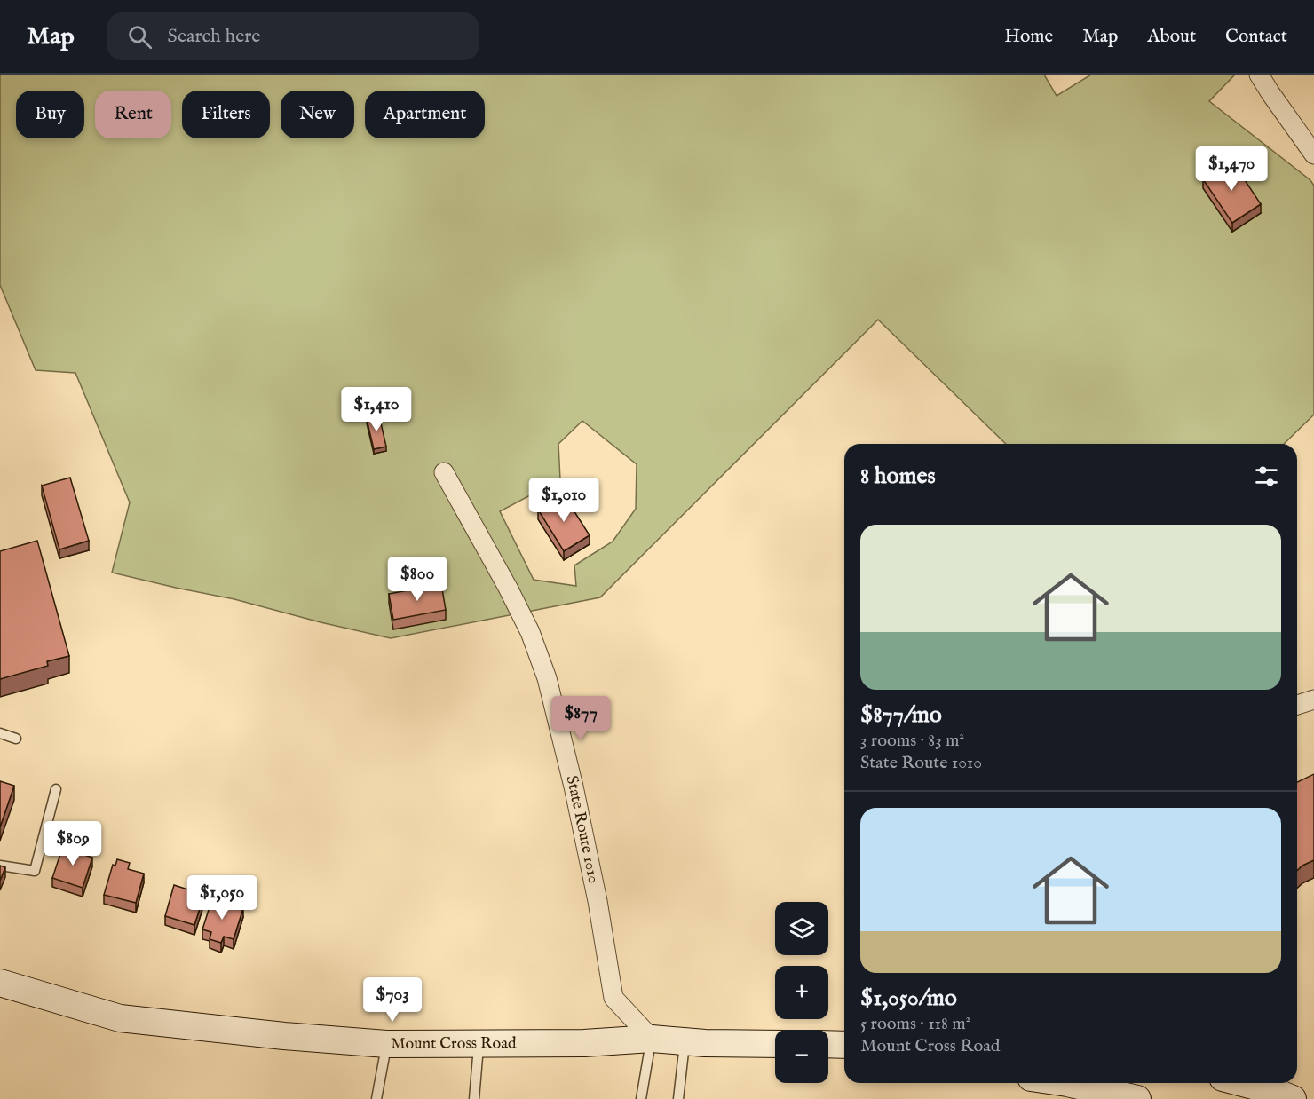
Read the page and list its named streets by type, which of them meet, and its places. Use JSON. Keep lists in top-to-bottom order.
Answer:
{
  "streets": {
    "main road": ["Mount Cross Road"],
    "street": ["State Route 1010"]
  },
  "crossings": [
    ["State Route 1010", "Mount Cross Road"]
  ],
  "page": {
    "header": "Map",
    "search": "Search here",
    "nav": [
      "Home",
      "Map",
      "About",
      "Contact"
    ],
    "chip": [
      "Buy",
      "Rent",
      "Filters",
      "New",
      "Apartment"
    ],
    "price": [
      "$1,470",
      "$1,410",
      "$1,010",
      "$800",
      "$877",
      "$809",
      "$1,050",
      "$703"
    ],
    "heading": "8 homes",
    "list": [
      {
        "name": "$877/mo",
        "note": "3 rooms · 83 m² · State Route 1010"
      },
      {
        "name": "$1,050/mo",
        "note": "5 rooms · 118 m² · Mount Cross Road"
      }
    ],
    "map_buttons": ["+", "−"]
  }
}
